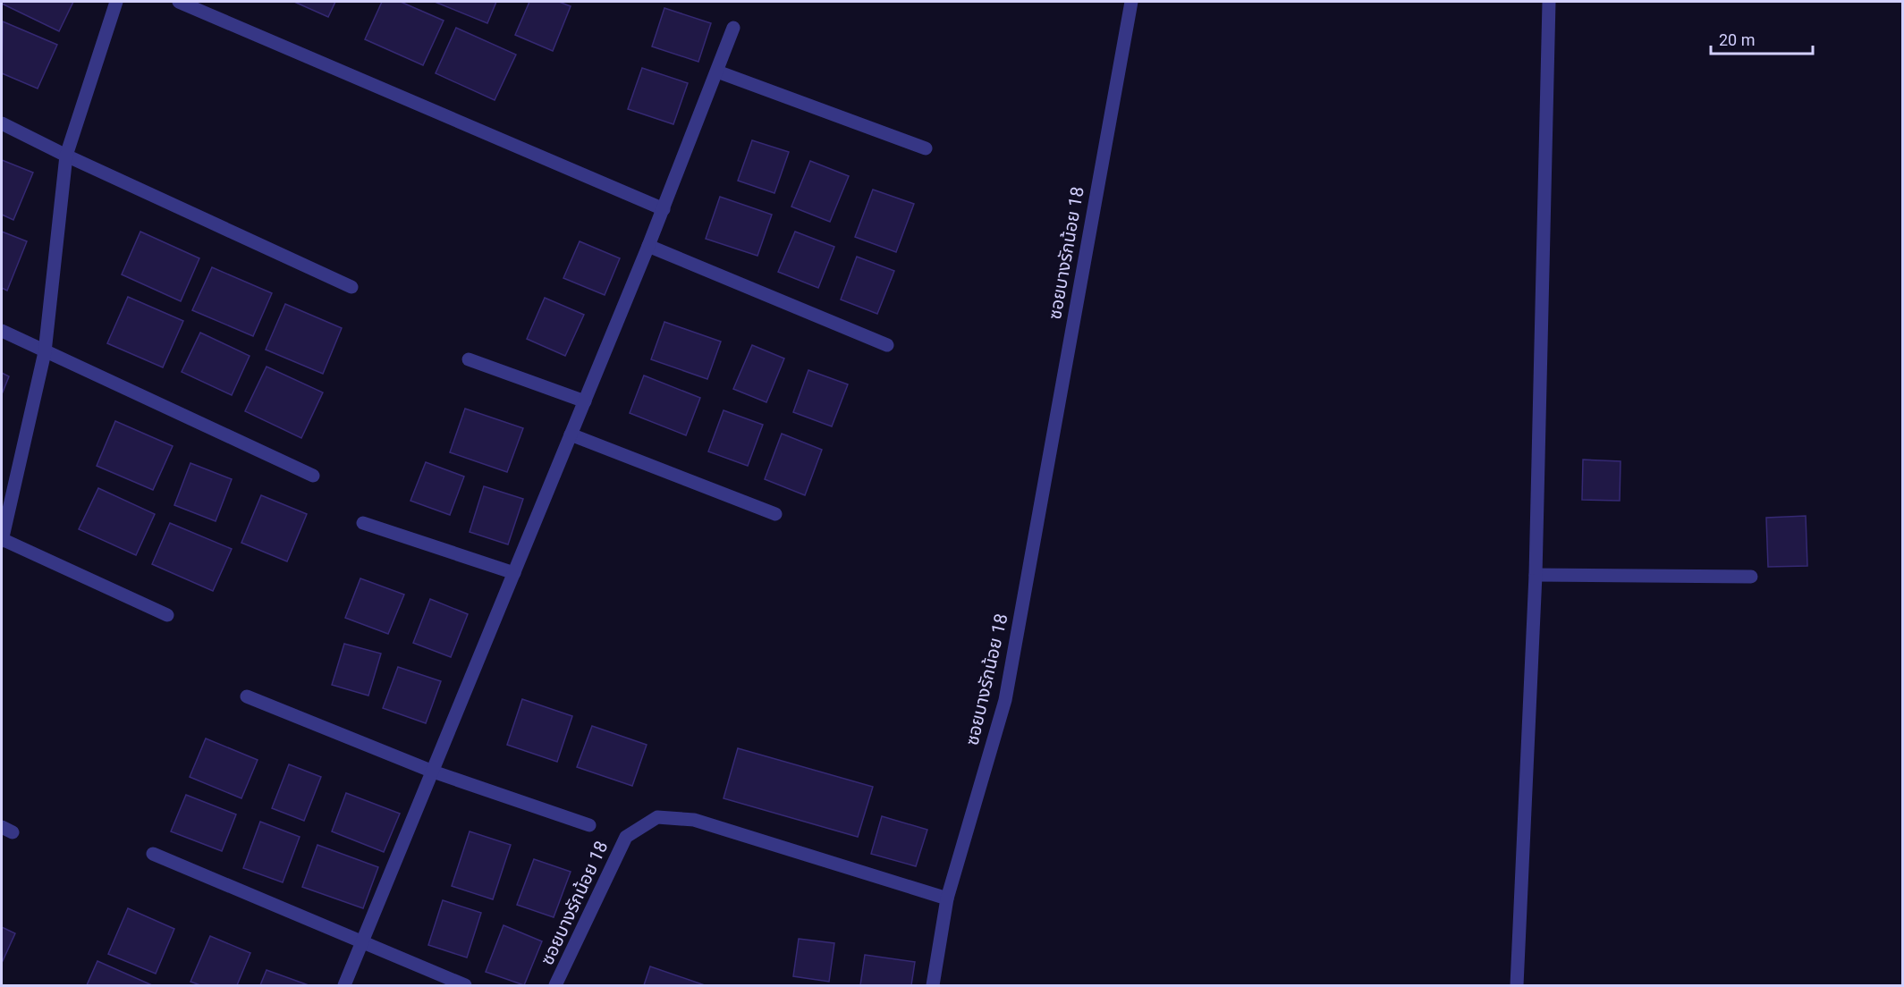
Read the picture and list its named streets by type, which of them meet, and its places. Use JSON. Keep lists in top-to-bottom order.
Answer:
{
  "streets": {
    "street": ["ซอยบางรักน้อย 18"]
  },
  "scale_bar": "20 m"
}
